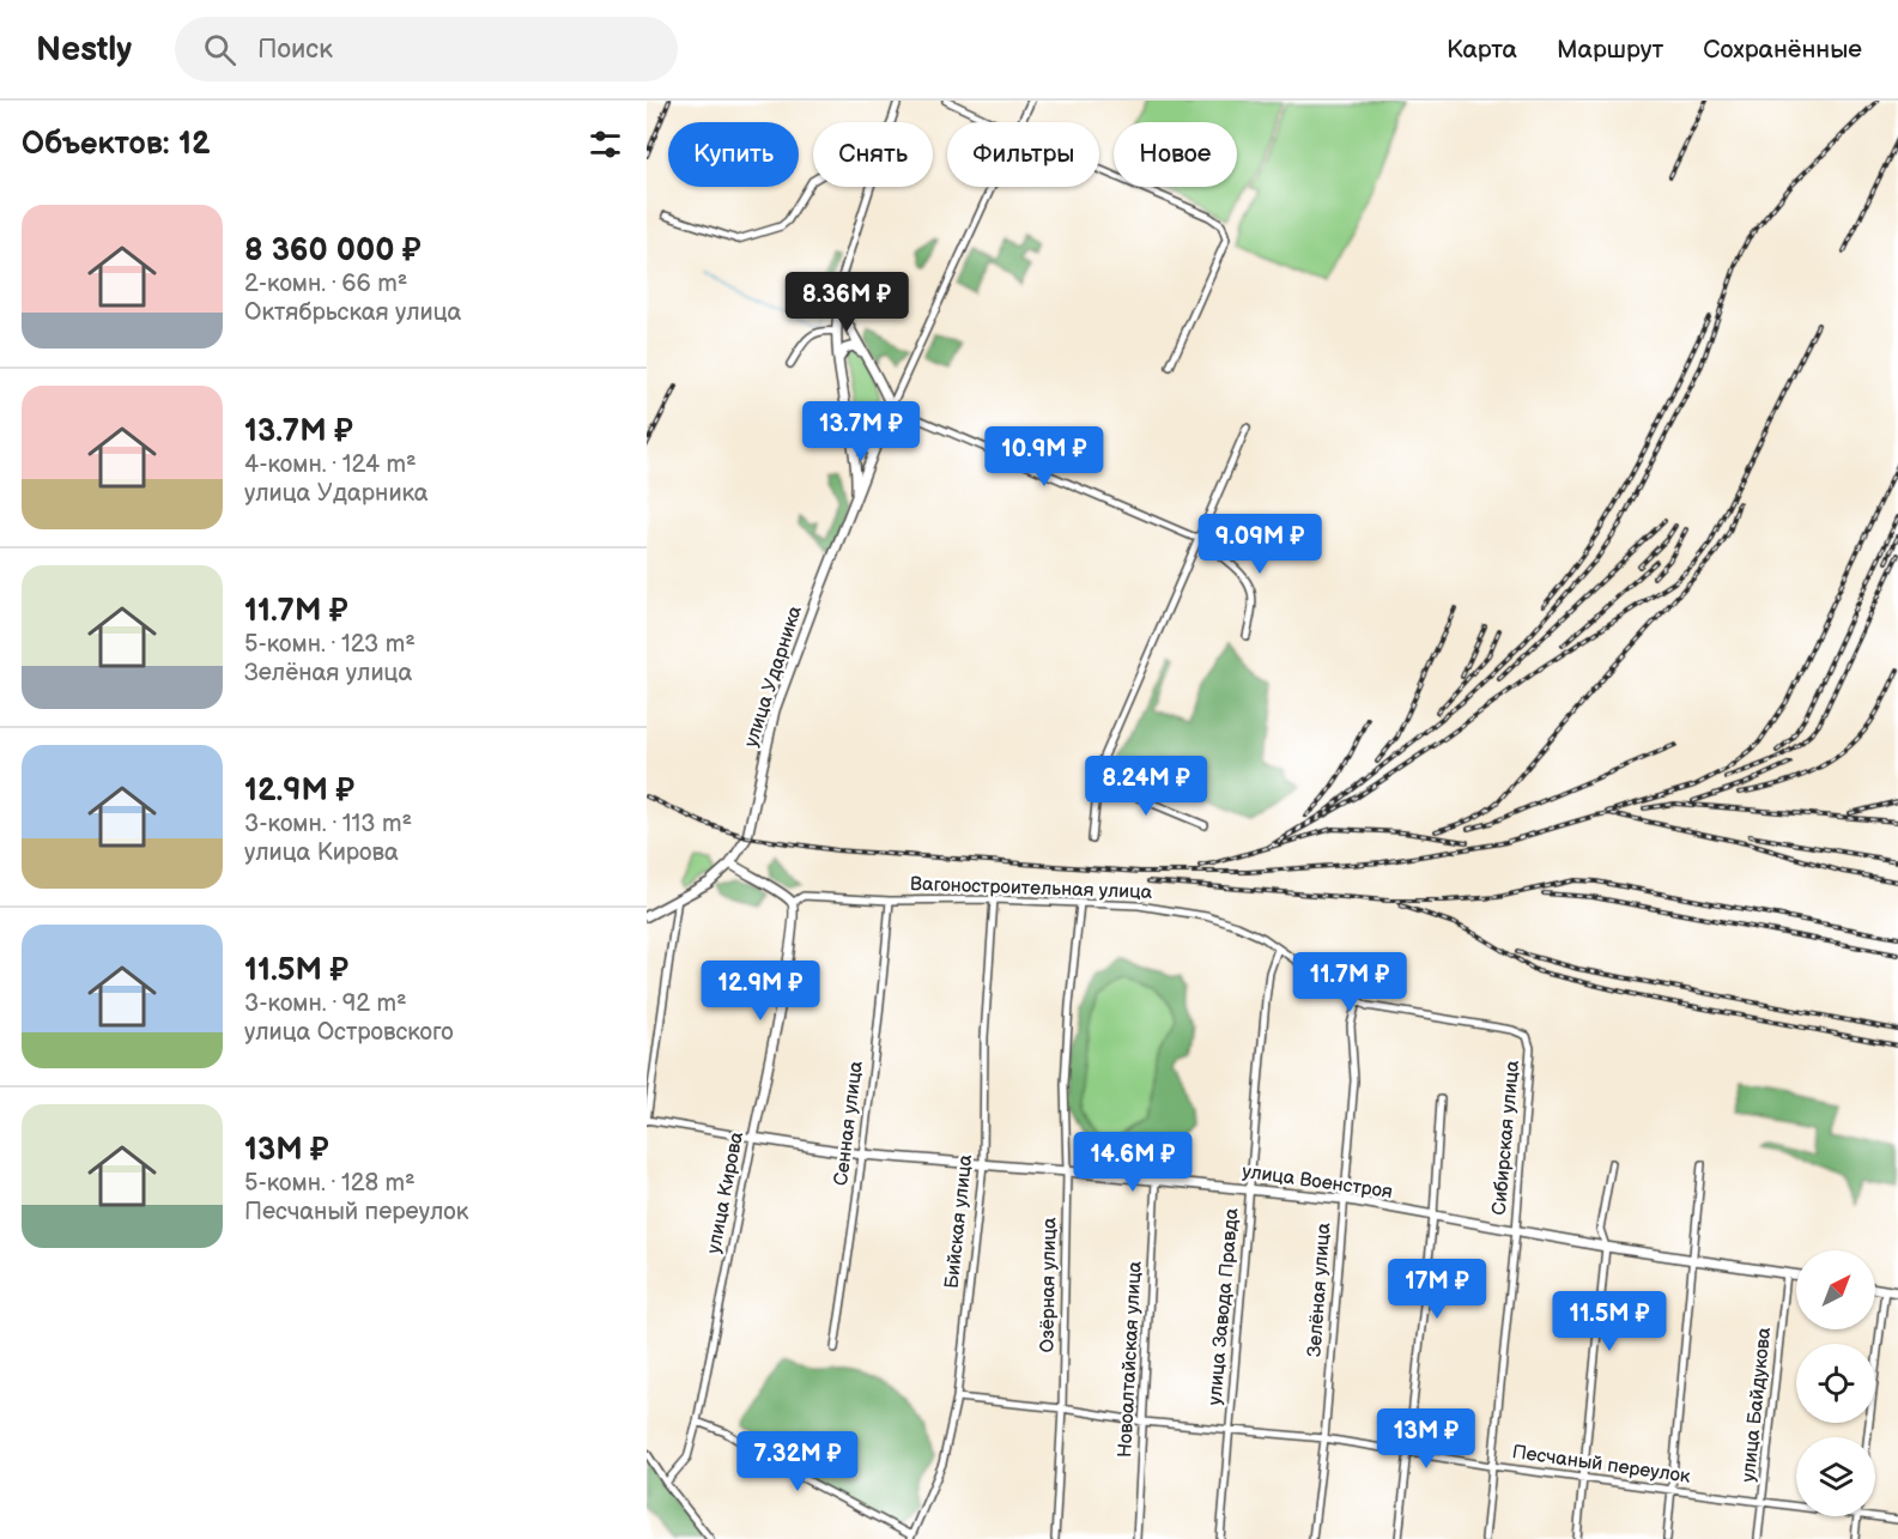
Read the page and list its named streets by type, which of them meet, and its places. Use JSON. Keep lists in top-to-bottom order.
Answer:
{
  "streets": {
    "street": [
      "улица Ударника",
      "Вагоностроительная улица",
      "Сенная улица",
      "Сибирская улица",
      "улица Военстроя",
      "улица Кирова",
      "Бийская улица",
      "Озёрная улица",
      "Зелёная улица",
      "улица Завода Правда",
      "Новоалтайская улица",
      "улица Байдукова",
      "Песчаный переулок"
    ]
  },
  "crossings": [
    ["Вагоностроительная улица", "Сенная улица"],
    ["Вагоностроительная улица", "Сибирская улица"],
    ["Вагоностроительная улица", "улица Кирова"],
    ["Вагоностроительная улица", "Бийская улица"],
    ["Вагоностроительная улица", "Озёрная улица"],
    ["Вагоностроительная улица", "Зелёная улица"],
    ["Вагоностроительная улица", "улица Завода Правда"],
    ["Сенная улица", "улица Военстроя"],
    ["Сибирская улица", "улица Военстроя"],
    ["Сибирская улица", "Песчаный переулок"],
    ["улица Военстроя", "улица Кирова"],
    ["улица Военстроя", "Бийская улица"],
    ["улица Военстроя", "Озёрная улица"],
    ["улица Военстроя", "Зелёная улица"],
    ["улица Военстроя", "улица Завода Правда"],
    ["улица Военстроя", "Новоалтайская улица"],
    ["улица Военстроя", "улица Байдукова"],
    ["Бийская улица", "Песчаный переулок"],
    ["Озёрная улица", "Песчаный переулок"],
    ["Зелёная улица", "Песчаный переулок"],
    ["улица Завода Правда", "Песчаный переулок"],
    ["Новоалтайская улица", "Песчаный переулок"],
    ["улица Байдукова", "Песчаный переулок"]
  ],
  "north": "top right",
  "page": {
    "header": "Nestly",
    "search": "Поиск",
    "nav": ["Карта", "Маршрут", "Сохранённые"],
    "heading": "Объектов: 12",
    "chip": [
      "Купить",
      "Снять",
      "Фильтры",
      "Новое"
    ],
    "list": [
      {
        "name": "8 360 000 ₽",
        "note": "2-комн. · 66 m² · Октябрьская улица"
      },
      {
        "name": "13.7M ₽",
        "note": "4-комн. · 124 m² · улица Ударника"
      },
      {
        "name": "11.7M ₽",
        "note": "5-комн. · 123 m² · Зелёная улица"
      },
      {
        "name": "12.9M ₽",
        "note": "3-комн. · 113 m² · улица Кирова"
      },
      {
        "name": "11.5M ₽",
        "note": "3-комн. · 92 m² · улица Островского"
      },
      {
        "name": "13M ₽",
        "note": "5-комн. · 128 m² · Песчаный переулок"
      }
    ],
    "price": [
      "8.36M ₽",
      "13.7M ₽",
      "10.9M ₽",
      "9.09M ₽",
      "8.24M ₽",
      "11.7M ₽",
      "12.9M ₽",
      "14.6M ₽",
      "17M ₽",
      "11.5M ₽",
      "13M ₽",
      "7.32M ₽"
    ]
  }
}
